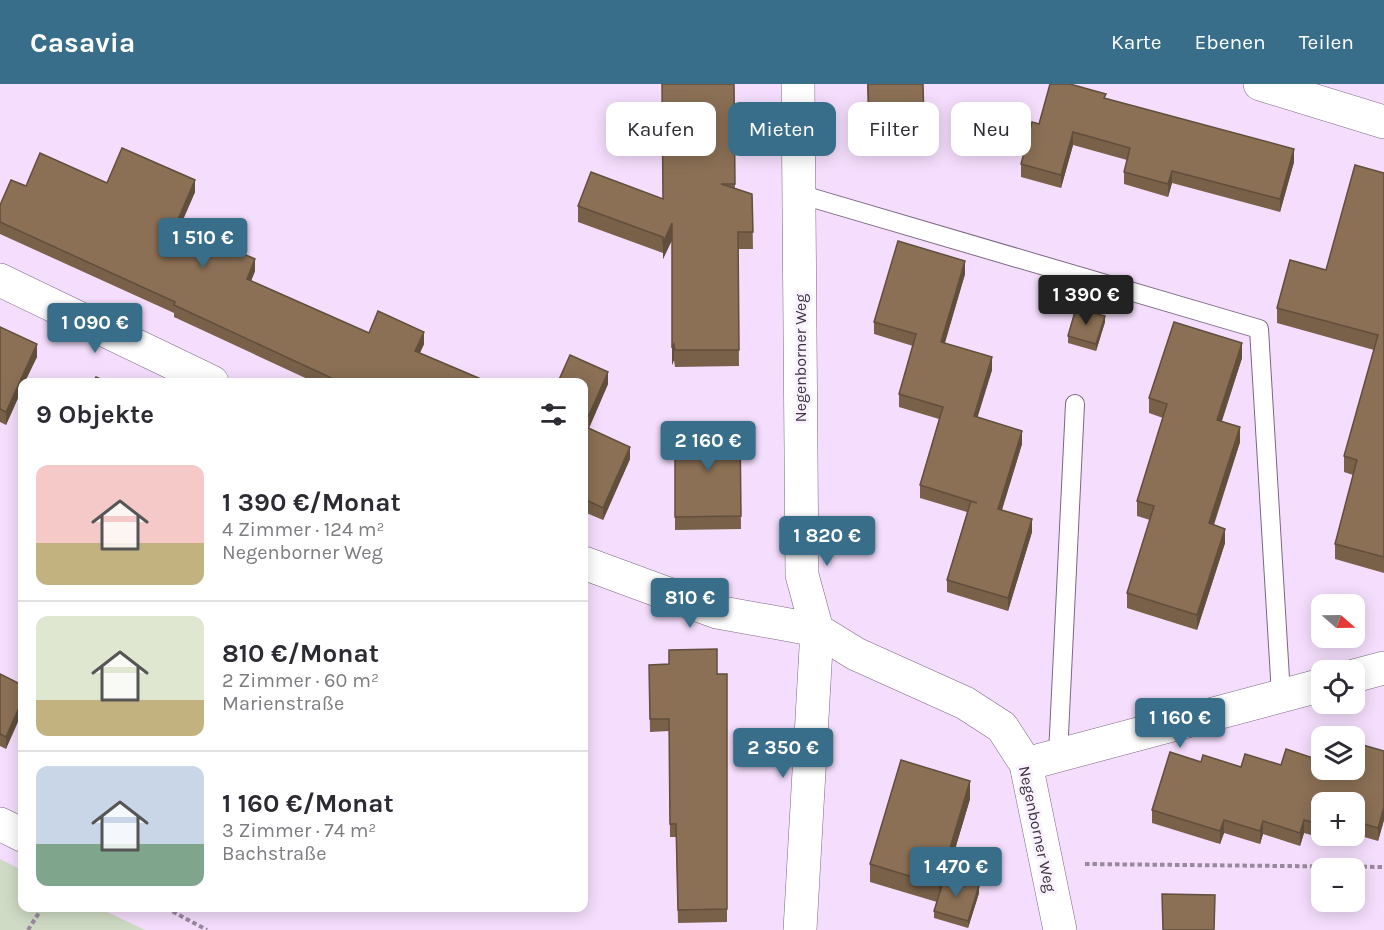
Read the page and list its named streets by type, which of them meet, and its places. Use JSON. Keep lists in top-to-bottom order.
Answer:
{
  "streets": {
    "street": ["Negenborner Weg"]
  },
  "north": "right",
  "page": {
    "header": "Casavia",
    "nav": ["Karte", "Ebenen", "Teilen"],
    "chip": [
      "Kaufen",
      "Mieten",
      "Filter",
      "Neu"
    ],
    "price": [
      "1 510 €",
      "1 390 €",
      "1 090 €",
      "2 160 €",
      "1 820 €",
      "810 €",
      "1 160 €",
      "2 350 €",
      "1 470 €"
    ],
    "heading": "9 Objekte",
    "list": [
      {
        "name": "1 390 €/Monat",
        "note": "4 Zimmer · 124 m² · Negenborner Weg"
      },
      {
        "name": "810 €/Monat",
        "note": "2 Zimmer · 60 m² · Marienstraße"
      },
      {
        "name": "1 160 €/Monat",
        "note": "3 Zimmer · 74 m² · Bachstraße"
      }
    ],
    "map_buttons": ["+", "−"]
  }
}
